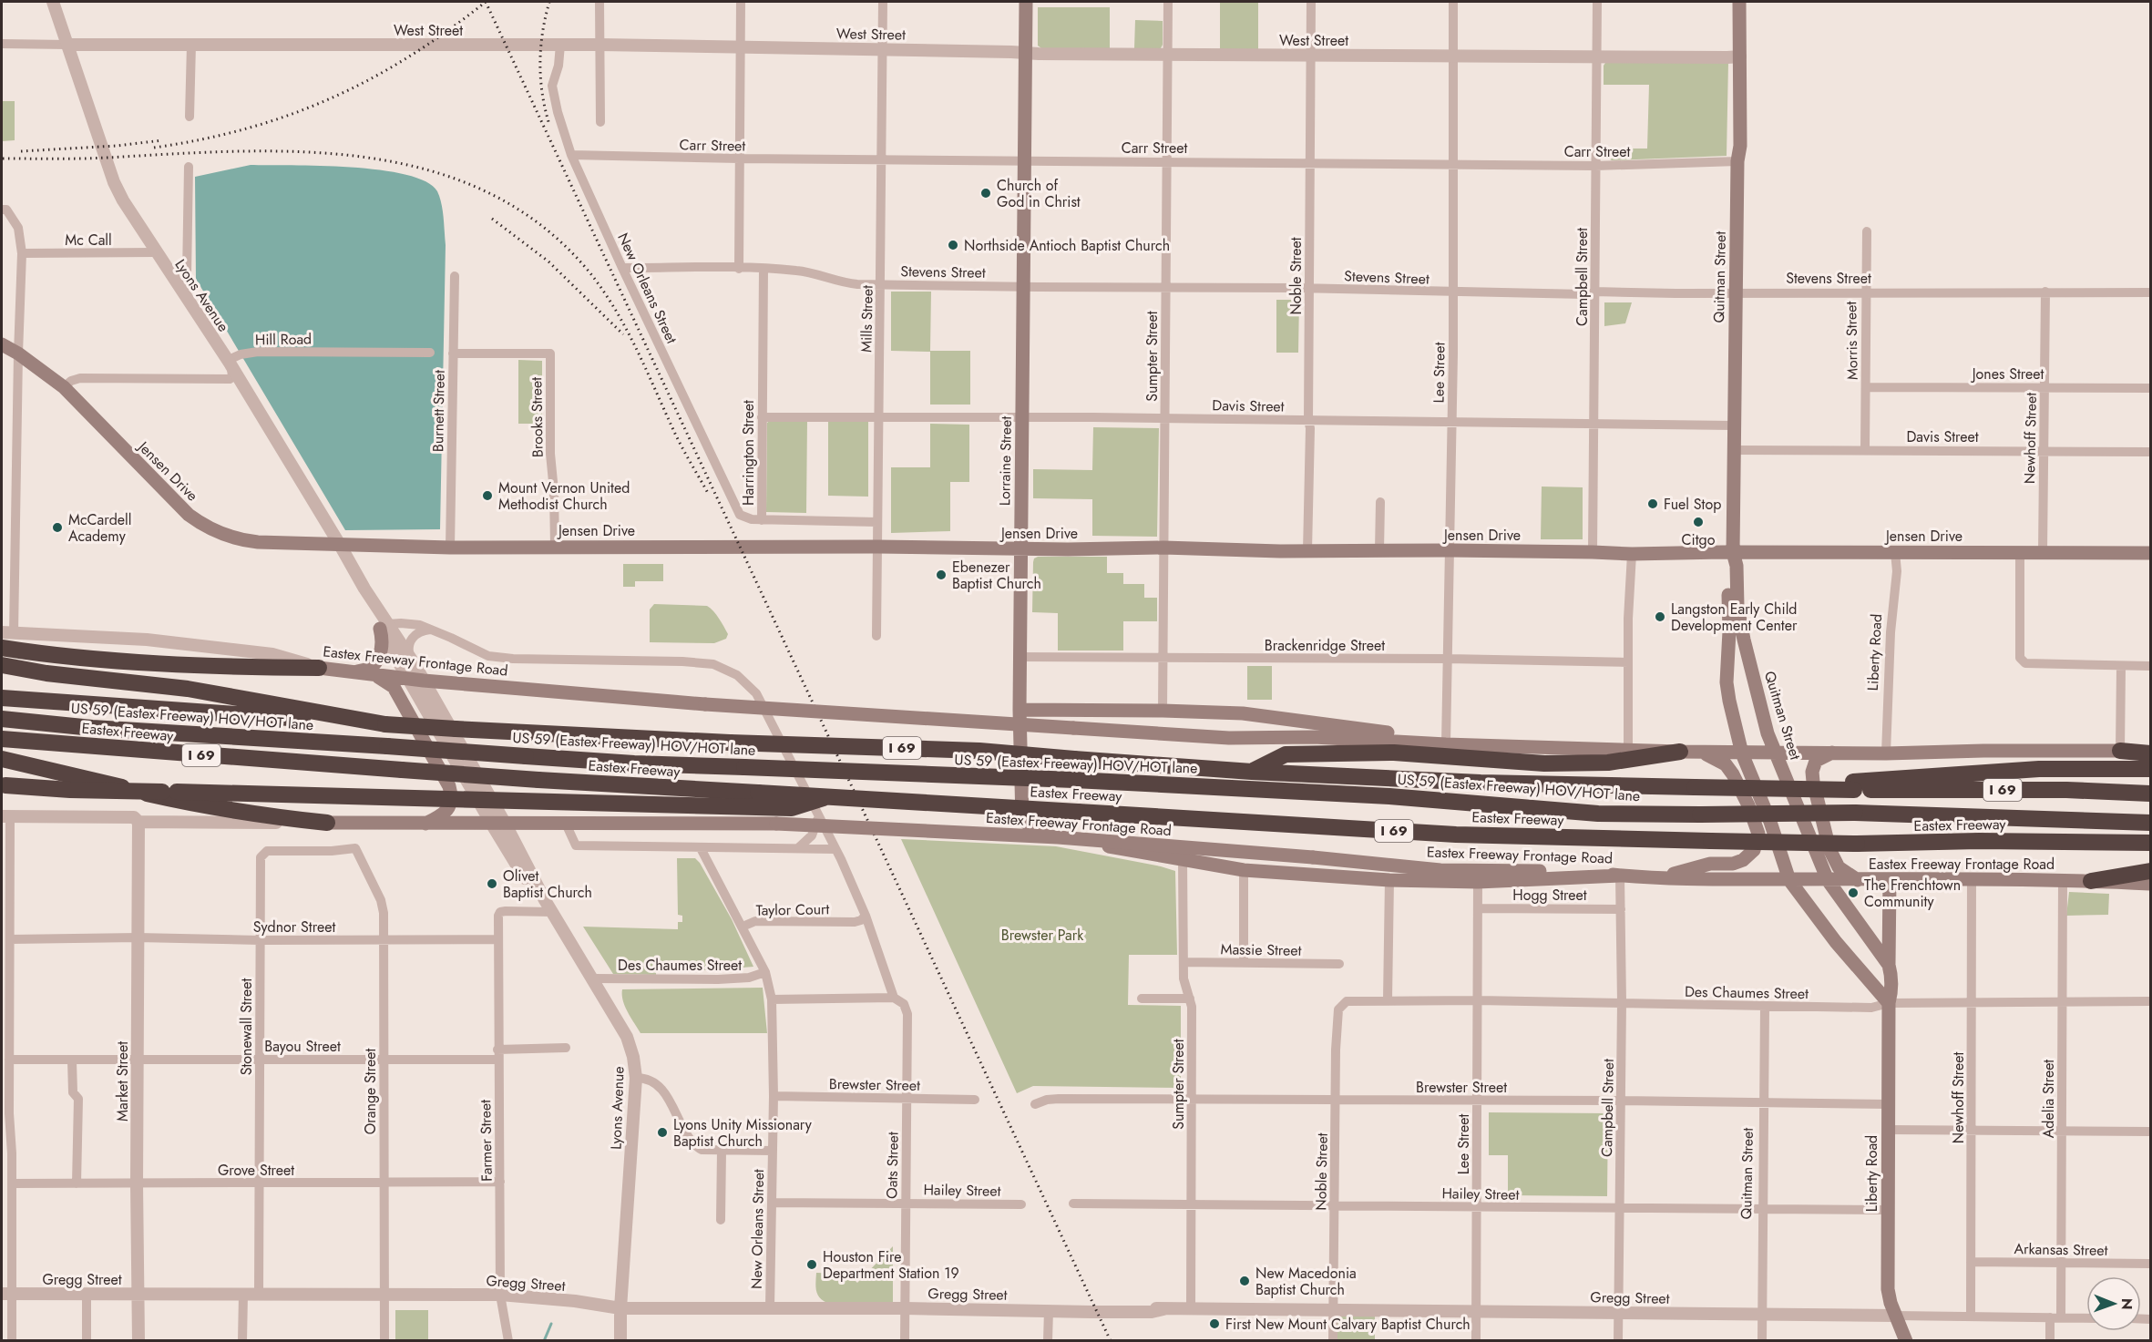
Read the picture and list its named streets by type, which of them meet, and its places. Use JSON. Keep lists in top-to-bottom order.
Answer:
{
  "streets": {
    "highway": ["US 59 (Eastex Freeway) HOV/HOT lane", "Eastex Freeway", "I 69"],
    "main road": [
      "Quitman Street",
      "Lorraine Street",
      "Jensen Drive",
      "Liberty Road",
      "Eastex Freeway Frontage Road"
    ],
    "street": [
      "West Street",
      "Carr Street",
      "Mc Call",
      "Stevens Street",
      "Noble Street",
      "Campbell Street",
      "New Orleans Street",
      "Lyons Avenue",
      "Mills Street",
      "Hill Road",
      "Morris Street",
      "Sumpter Street",
      "Lee Street",
      "Jones Street",
      "Davis Street",
      "Burnett Street",
      "Brooks Street",
      "Newhoff Street",
      "Harrington Street",
      "Brackenridge Street",
      "Hogg Street",
      "Taylor Court",
      "Sydnor Street",
      "Massie Street",
      "Des Chaumes Street",
      "Stonewall Street",
      "Bayou Street",
      "Market Street",
      "Brewster Street",
      "Orange Street",
      "Adelia Street",
      "Farmer Street",
      "Oats Street",
      "Grove Street",
      "Hailey Street",
      "Arkansas Street",
      "Gregg Street"
    ]
  },
  "crossings": [
    ["West Street", "Noble Street"],
    ["West Street", "Campbell Street"],
    ["West Street", "Quitman Street"],
    ["West Street", "New Orleans Street"],
    ["West Street", "Lyons Avenue"],
    ["West Street", "Mills Street"],
    ["West Street", "Sumpter Street"],
    ["West Street", "Lee Street"],
    ["West Street", "Lorraine Street"],
    ["Carr Street", "Noble Street"],
    ["Carr Street", "Campbell Street"],
    ["Carr Street", "Quitman Street"],
    ["Carr Street", "New Orleans Street"],
    ["Carr Street", "Mills Street"],
    ["Carr Street", "Sumpter Street"],
    ["Carr Street", "Lee Street"],
    ["Carr Street", "Lorraine Street"],
    ["Mc Call", "Lyons Avenue"],
    ["Stevens Street", "Noble Street"],
    ["Stevens Street", "Campbell Street"],
    ["Stevens Street", "Quitman Street"],
    ["Stevens Street", "New Orleans Street"],
    ["Stevens Street", "Mills Street"],
    ["Stevens Street", "Morris Street"],
    ["Stevens Street", "Sumpter Street"],
    ["Stevens Street", "Lee Street"],
    ["Stevens Street", "Newhoff Street"],
    ["Stevens Street", "Harrington Street"],
    ["Stevens Street", "Lorraine Street"],
    ["Noble Street", "Davis Street"],
    ["Noble Street", "Jensen Drive"],
    ["Noble Street", "Des Chaumes Street"],
    ["Noble Street", "Brewster Street"],
    ["Noble Street", "Hailey Street"],
    ["Noble Street", "Gregg Street"],
    ["Campbell Street", "Davis Street"],
    ["Campbell Street", "Jensen Drive"],
    ["Campbell Street", "Eastex Freeway Frontage Road"],
    ["Campbell Street", "Hogg Street"],
    ["Campbell Street", "Des Chaumes Street"],
    ["Campbell Street", "Brewster Street"],
    ["Campbell Street", "Hailey Street"],
    ["Campbell Street", "Gregg Street"],
    ["Quitman Street", "Davis Street"],
    ["Quitman Street", "Jensen Drive"],
    ["Quitman Street", "Eastex Freeway Frontage Road"],
    ["Quitman Street", "Des Chaumes Street"],
    ["Quitman Street", "Brewster Street"],
    ["Quitman Street", "Hailey Street"],
    ["Quitman Street", "Gregg Street"],
    ["New Orleans Street", "Harrington Street"],
    ["New Orleans Street", "Taylor Court"],
    ["New Orleans Street", "Des Chaumes Street"],
    ["New Orleans Street", "Brewster Street"],
    ["New Orleans Street", "Hailey Street"],
    ["New Orleans Street", "Gregg Street"],
    ["Lyons Avenue", "Hill Road"],
    ["Lyons Avenue", "Jensen Drive"],
    ["Lyons Avenue", "Eastex Freeway Frontage Road"],
    ["Lyons Avenue", "Des Chaumes Street"],
    ["Lyons Avenue", "Gregg Street"],
    ["Mills Street", "Davis Street"],
    ["Mills Street", "Harrington Street"],
    ["Mills Street", "Jensen Drive"],
    ["Hill Road", "Jensen Drive"],
    ["Morris Street", "Jones Street"],
    ["Morris Street", "Davis Street"],
    ["Sumpter Street", "Davis Street"],
    ["Sumpter Street", "Lorraine Street"],
    ["Sumpter Street", "Jensen Drive"],
    ["Sumpter Street", "Brackenridge Street"],
    ["Sumpter Street", "Massie Street"],
    ["Sumpter Street", "Brewster Street"],
    ["Sumpter Street", "Hailey Street"],
    ["Sumpter Street", "Gregg Street"],
    ["Lee Street", "Davis Street"],
    ["Lee Street", "Jensen Drive"],
    ["Lee Street", "Brackenridge Street"],
    ["Lee Street", "Eastex Freeway Frontage Road"],
    ["Lee Street", "Hogg Street"],
    ["Lee Street", "Des Chaumes Street"],
    ["Lee Street", "Brewster Street"],
    ["Lee Street", "Hailey Street"],
    ["Lee Street", "Gregg Street"],
    ["Jones Street", "Newhoff Street"],
    ["Davis Street", "Newhoff Street"],
    ["Davis Street", "Harrington Street"],
    ["Davis Street", "Lorraine Street"],
    ["Burnett Street", "Brooks Street"],
    ["Burnett Street", "Jensen Drive"],
    ["Brooks Street", "Jensen Drive"],
    ["Newhoff Street", "Jensen Drive"],
    ["Newhoff Street", "Eastex Freeway Frontage Road"],
    ["Newhoff Street", "Des Chaumes Street"],
    ["Newhoff Street", "Arkansas Street"],
    ["Newhoff Street", "Gregg Street"],
    ["Lorraine Street", "Jensen Drive"],
    ["Lorraine Street", "Brackenridge Street"],
    ["Jensen Drive", "Liberty Road"],
    ["Liberty Road", "Eastex Freeway Frontage Road"],
    ["Liberty Road", "Des Chaumes Street"],
    ["Liberty Road", "Brewster Street"],
    ["Liberty Road", "Hailey Street"],
    ["Liberty Road", "Gregg Street"],
    ["Eastex Freeway Frontage Road", "Market Street"],
    ["Eastex Freeway Frontage Road", "Adelia Street"],
    ["US 59 (Eastex Freeway) HOV/HOT lane", "Eastex Freeway"],
    ["Sydnor Street", "Stonewall Street"],
    ["Sydnor Street", "Market Street"],
    ["Sydnor Street", "Orange Street"],
    ["Sydnor Street", "Farmer Street"],
    ["Des Chaumes Street", "Adelia Street"],
    ["Stonewall Street", "Bayou Street"],
    ["Stonewall Street", "Orange Street"],
    ["Stonewall Street", "Grove Street"],
    ["Stonewall Street", "Gregg Street"],
    ["Bayou Street", "Market Street"],
    ["Bayou Street", "Orange Street"],
    ["Bayou Street", "Farmer Street"],
    ["Market Street", "Grove Street"],
    ["Market Street", "Gregg Street"],
    ["Brewster Street", "Oats Street"],
    ["Orange Street", "Grove Street"],
    ["Orange Street", "Gregg Street"],
    ["Adelia Street", "Arkansas Street"],
    ["Adelia Street", "Gregg Street"],
    ["Farmer Street", "Grove Street"],
    ["Farmer Street", "Gregg Street"],
    ["Oats Street", "Hailey Street"],
    ["Oats Street", "Gregg Street"]
  ],
  "parks": ["Brewster Park"],
  "places": [
    "Church of God in Christ",
    "Northside Antioch Baptist Church",
    "Mount Vernon United Methodist Church",
    "Fuel Stop",
    "Citgo",
    "McCardell Academy",
    "Ebenezer Baptist Church",
    "Langston Early Child Development Center",
    "Olivet Baptist Church",
    "The Frenchtown Community",
    "Lyons Unity Missionary Baptist Church",
    "Houston Fire Department Station 19",
    "New Macedonia Baptist Church",
    "First New Mount Calvary Baptist Church"
  ],
  "north": "right"
}
